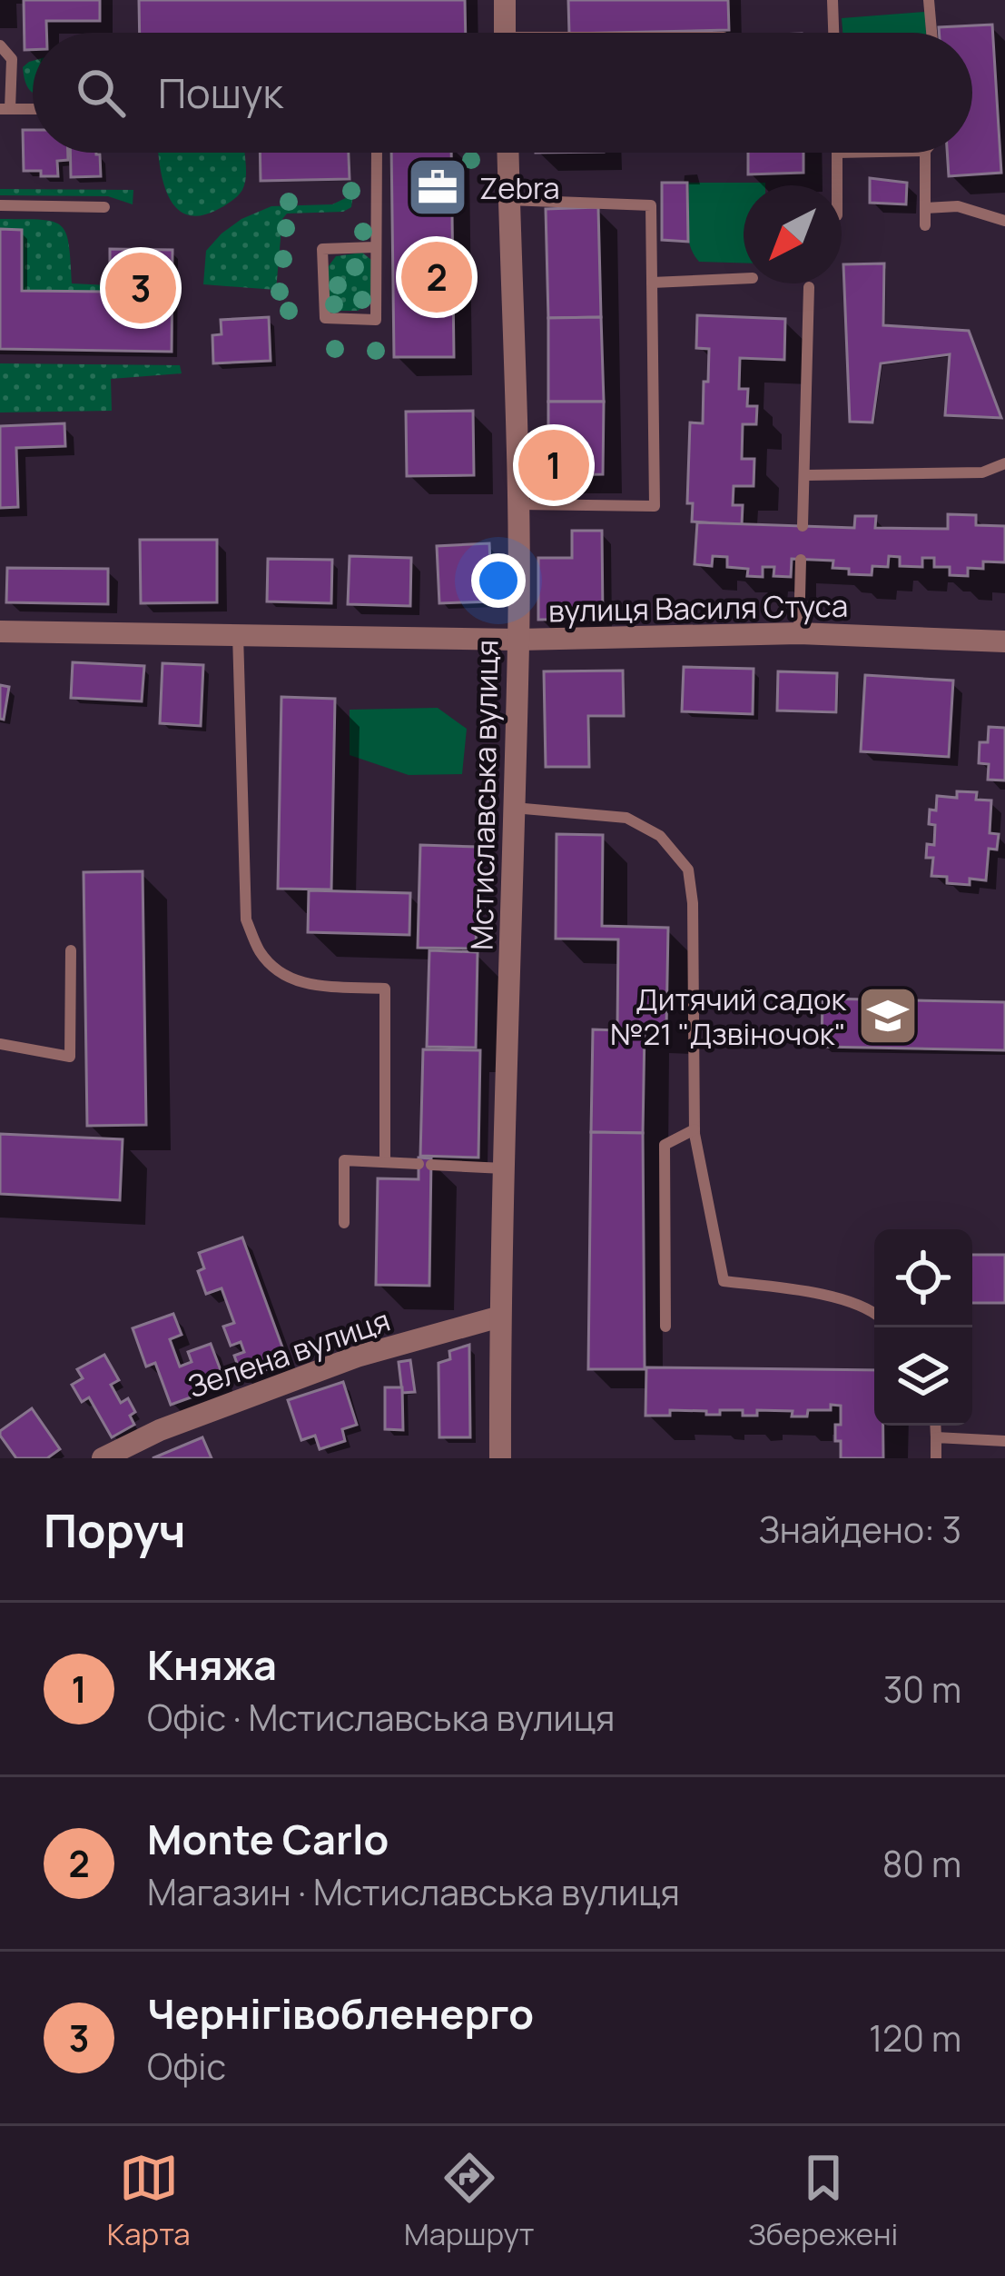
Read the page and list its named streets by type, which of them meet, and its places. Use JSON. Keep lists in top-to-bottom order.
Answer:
{
  "streets": {
    "street": ["вулиця Василя Стуса", "Мстиславська вулиця", "Зелена вулиця"]
  },
  "crossings": [
    ["вулиця Василя Стуса", "Мстиславська вулиця"],
    ["Мстиславська вулиця", "Зелена вулиця"]
  ],
  "places": {
    "office": ["Zebra"],
    "school or university": ["Дитячий садок №21 \"Дзвіночок\""]
  },
  "north": "bottom left",
  "page": {
    "search": "Пошук",
    "pins": ["2", "3", "1"],
    "heading": ["Поруч", "Знайдено: 3"],
    "list": [
      {
        "mark": "1",
        "name": "Княжа",
        "note": "Офіс · Мстиславська вулиця",
        "value": "30 m"
      },
      {
        "mark": "2",
        "name": "Monte Carlo",
        "note": "Магазин · Мстиславська вулиця",
        "value": "80 m"
      },
      {
        "mark": "3",
        "name": "Чернігівобленерго",
        "note": "Офіс",
        "value": "120 m"
      }
    ],
    "nav": ["Карта", "Маршрут", "Збережені"]
  }
}
